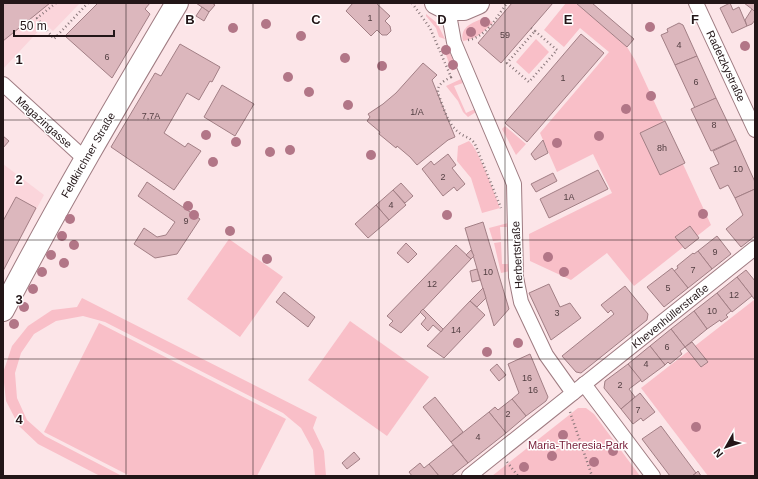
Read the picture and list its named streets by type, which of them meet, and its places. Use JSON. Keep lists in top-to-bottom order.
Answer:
{
  "streets": {
    "main road": ["Feldkirchner Straße"],
    "street": [
      "Radetzkystraße",
      "Magazingasse",
      "Herbertstraße",
      "Khevenhüllerstraße"
    ]
  },
  "crossings": [
    ["Magazingasse", "Feldkirchner Straße"]
  ],
  "parks": ["Maria-Theresia-Park"],
  "house_numbers": [
    "1",
    "59",
    "4",
    "6",
    "1",
    "6",
    "1/A",
    "7,7A",
    "8",
    "8h",
    "10",
    "2",
    "1A",
    "4",
    "9",
    "9",
    "7",
    "10",
    "12",
    "5",
    "12",
    "10",
    "3",
    "14",
    "6",
    "4",
    "16",
    "2",
    "16",
    "7",
    "2",
    "4"
  ],
  "scale_bar": "50 m",
  "north": "bottom left",
  "grid": {
    "columns": [
      "B",
      "C",
      "D",
      "E",
      "F"
    ],
    "rows": [
      "1",
      "2",
      "3",
      "4"
    ]
  }
}
